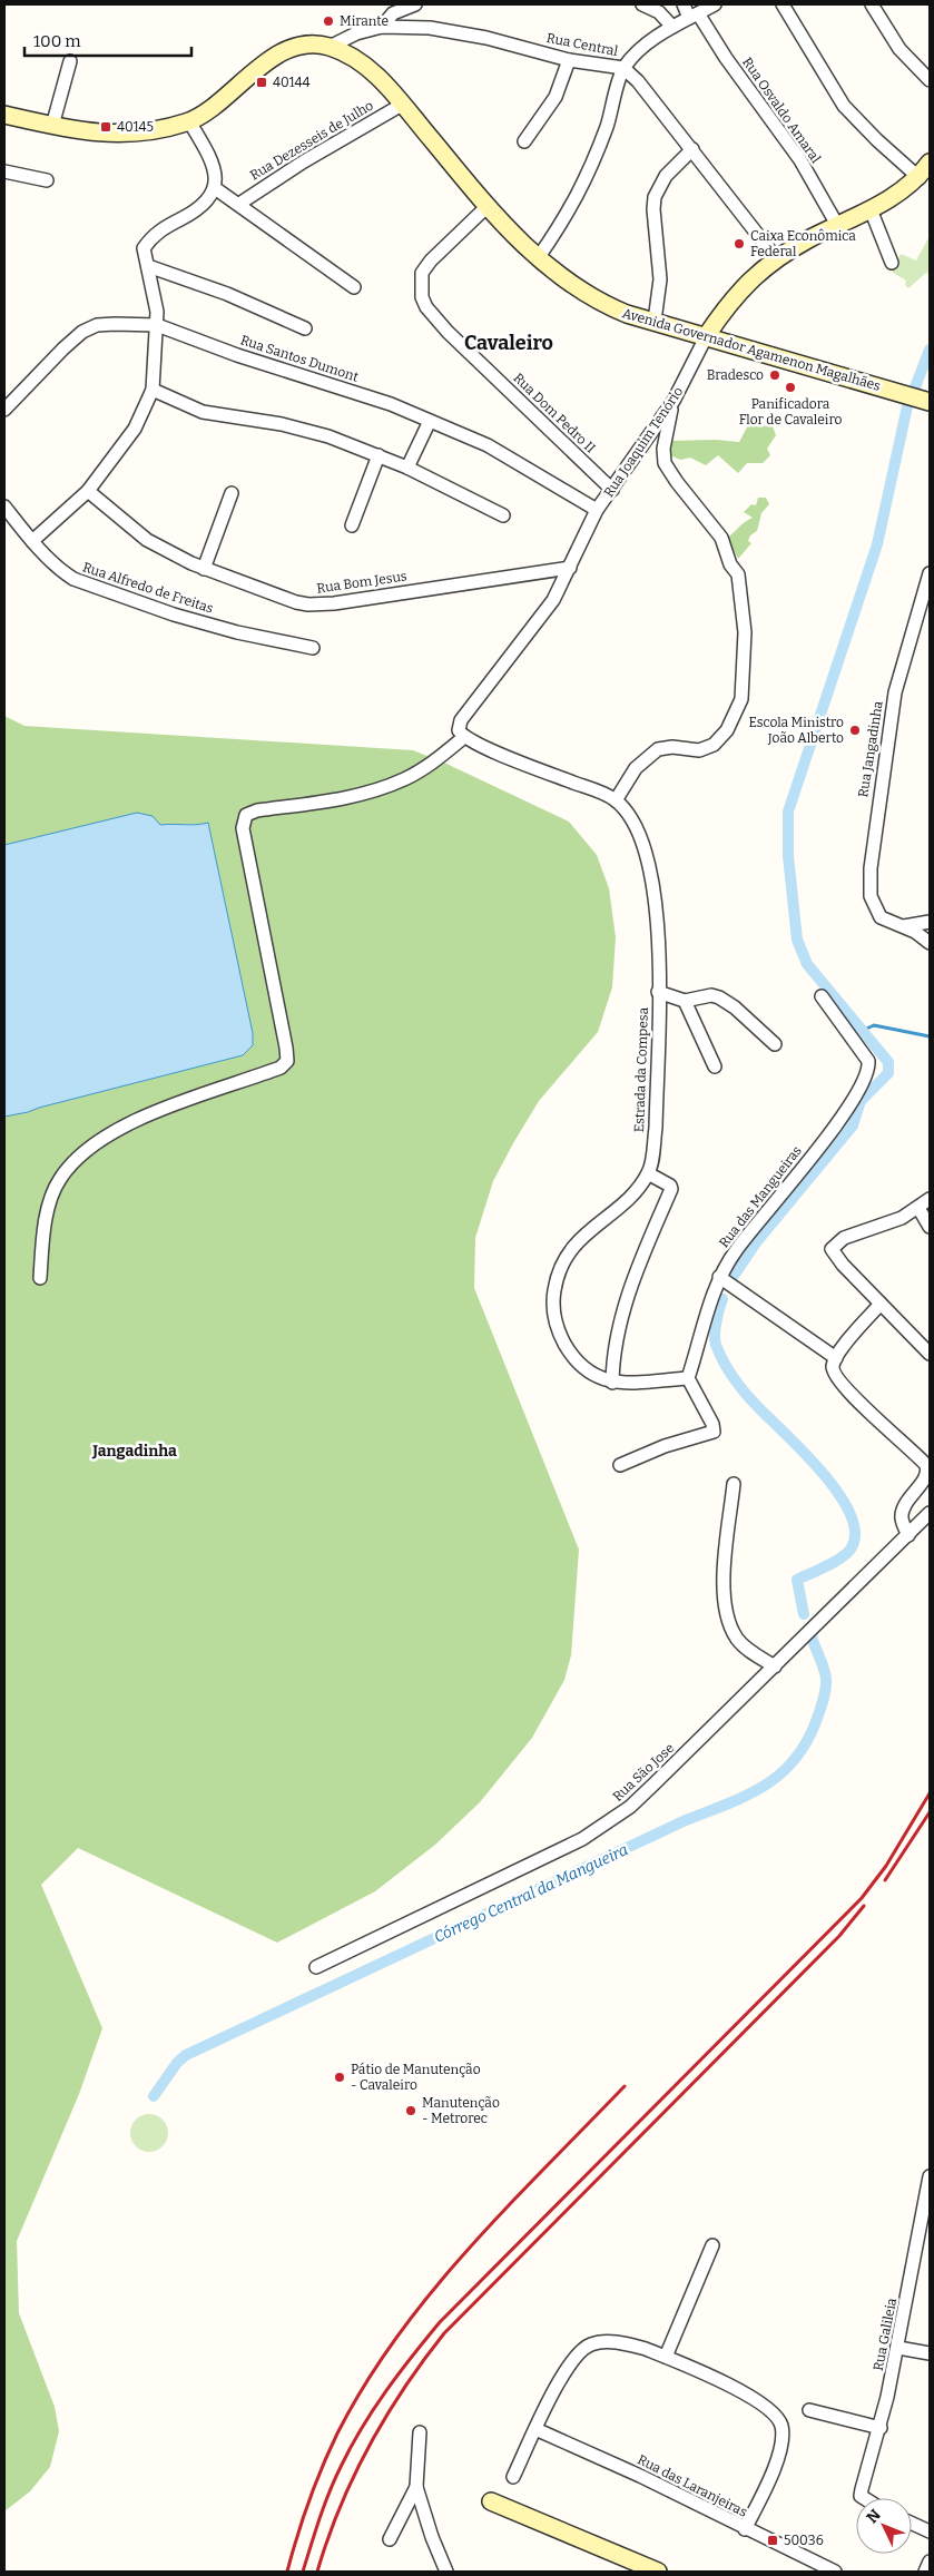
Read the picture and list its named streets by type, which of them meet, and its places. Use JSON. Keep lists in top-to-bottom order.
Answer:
{
  "streets": {
    "main road": ["Avenida Governador Agamenon Magalhães", "Rua Joaquim Tenório"],
    "street": [
      "Rua Central",
      "Rua Osvaldo Amaral",
      "Rua Dezesseis de Julho",
      "Rua Santos Dumont",
      "Rua Dom Pedro II",
      "Rua Bom Jesus",
      "Rua Alfredo de Freitas",
      "Rua Jangadinha",
      "Estrada da Compesa",
      "Rua das Mangueiras",
      "Rua São Jose",
      "Rua Galileia",
      "Rua das Laranjeiras"
    ]
  },
  "crossings": [
    ["Rua Central", "Avenida Governador Agamenon Magalhães"],
    ["Rua Central", "Rua Joaquim Tenório"],
    ["Rua Osvaldo Amaral", "Rua Joaquim Tenório"],
    ["Rua Dezesseis de Julho", "Avenida Governador Agamenon Magalhães"],
    ["Avenida Governador Agamenon Magalhães", "Rua Dom Pedro II"],
    ["Avenida Governador Agamenon Magalhães", "Rua Joaquim Tenório"],
    ["Rua Santos Dumont", "Rua Joaquim Tenório"],
    ["Rua Dom Pedro II", "Rua Joaquim Tenório"],
    ["Rua Joaquim Tenório", "Rua Bom Jesus"],
    ["Rua Joaquim Tenório", "Estrada da Compesa"]
  ],
  "districts": ["Cavaleiro", "Jangadinha"],
  "water": ["Córrego Central da Mangueira"],
  "places": {
    "other": [
      "Mirante",
      "Caixa Econômica Federal",
      "Bradesco",
      "Panificadora Flor de Cavaleiro",
      "Escola Ministro João Alberto",
      "Pátio de Manutenção - Cavaleiro",
      "Manutenção - Metrorec"
    ],
    "transit": ["40144", "40145", "50036"]
  },
  "scale_bar": "100 m",
  "north": "top left"
}
